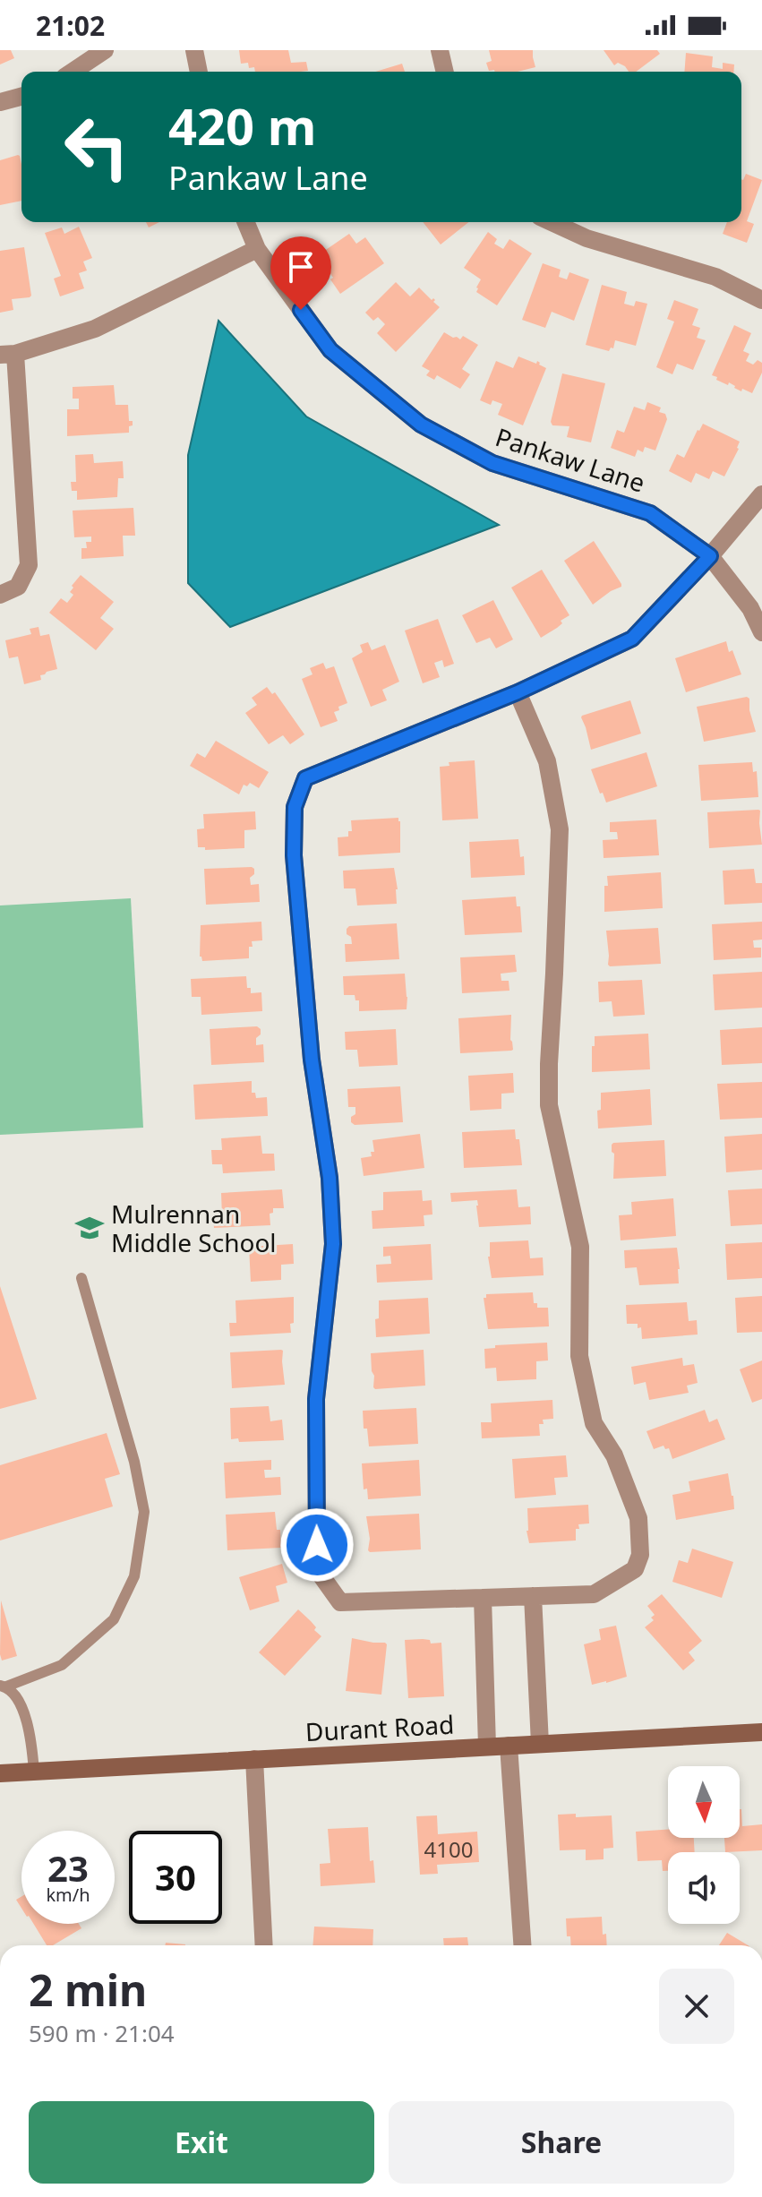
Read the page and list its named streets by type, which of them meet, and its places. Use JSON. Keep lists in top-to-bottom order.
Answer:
{
  "streets": {
    "street": ["Pankaw Lane", "Durant Road"]
  },
  "places": {
    "school or university": ["Mulrennan Middle School"]
  },
  "house_numbers": ["4100"],
  "north": "bottom",
  "page": {
    "status": "21:02",
    "turn": ["420 m", "Pankaw Lane"],
    "speed": "23 km/h",
    "limit": "30",
    "heading": ["2 min", "590 m · 21:04"],
    "buttons": ["Exit", "Share"]
  }
}
